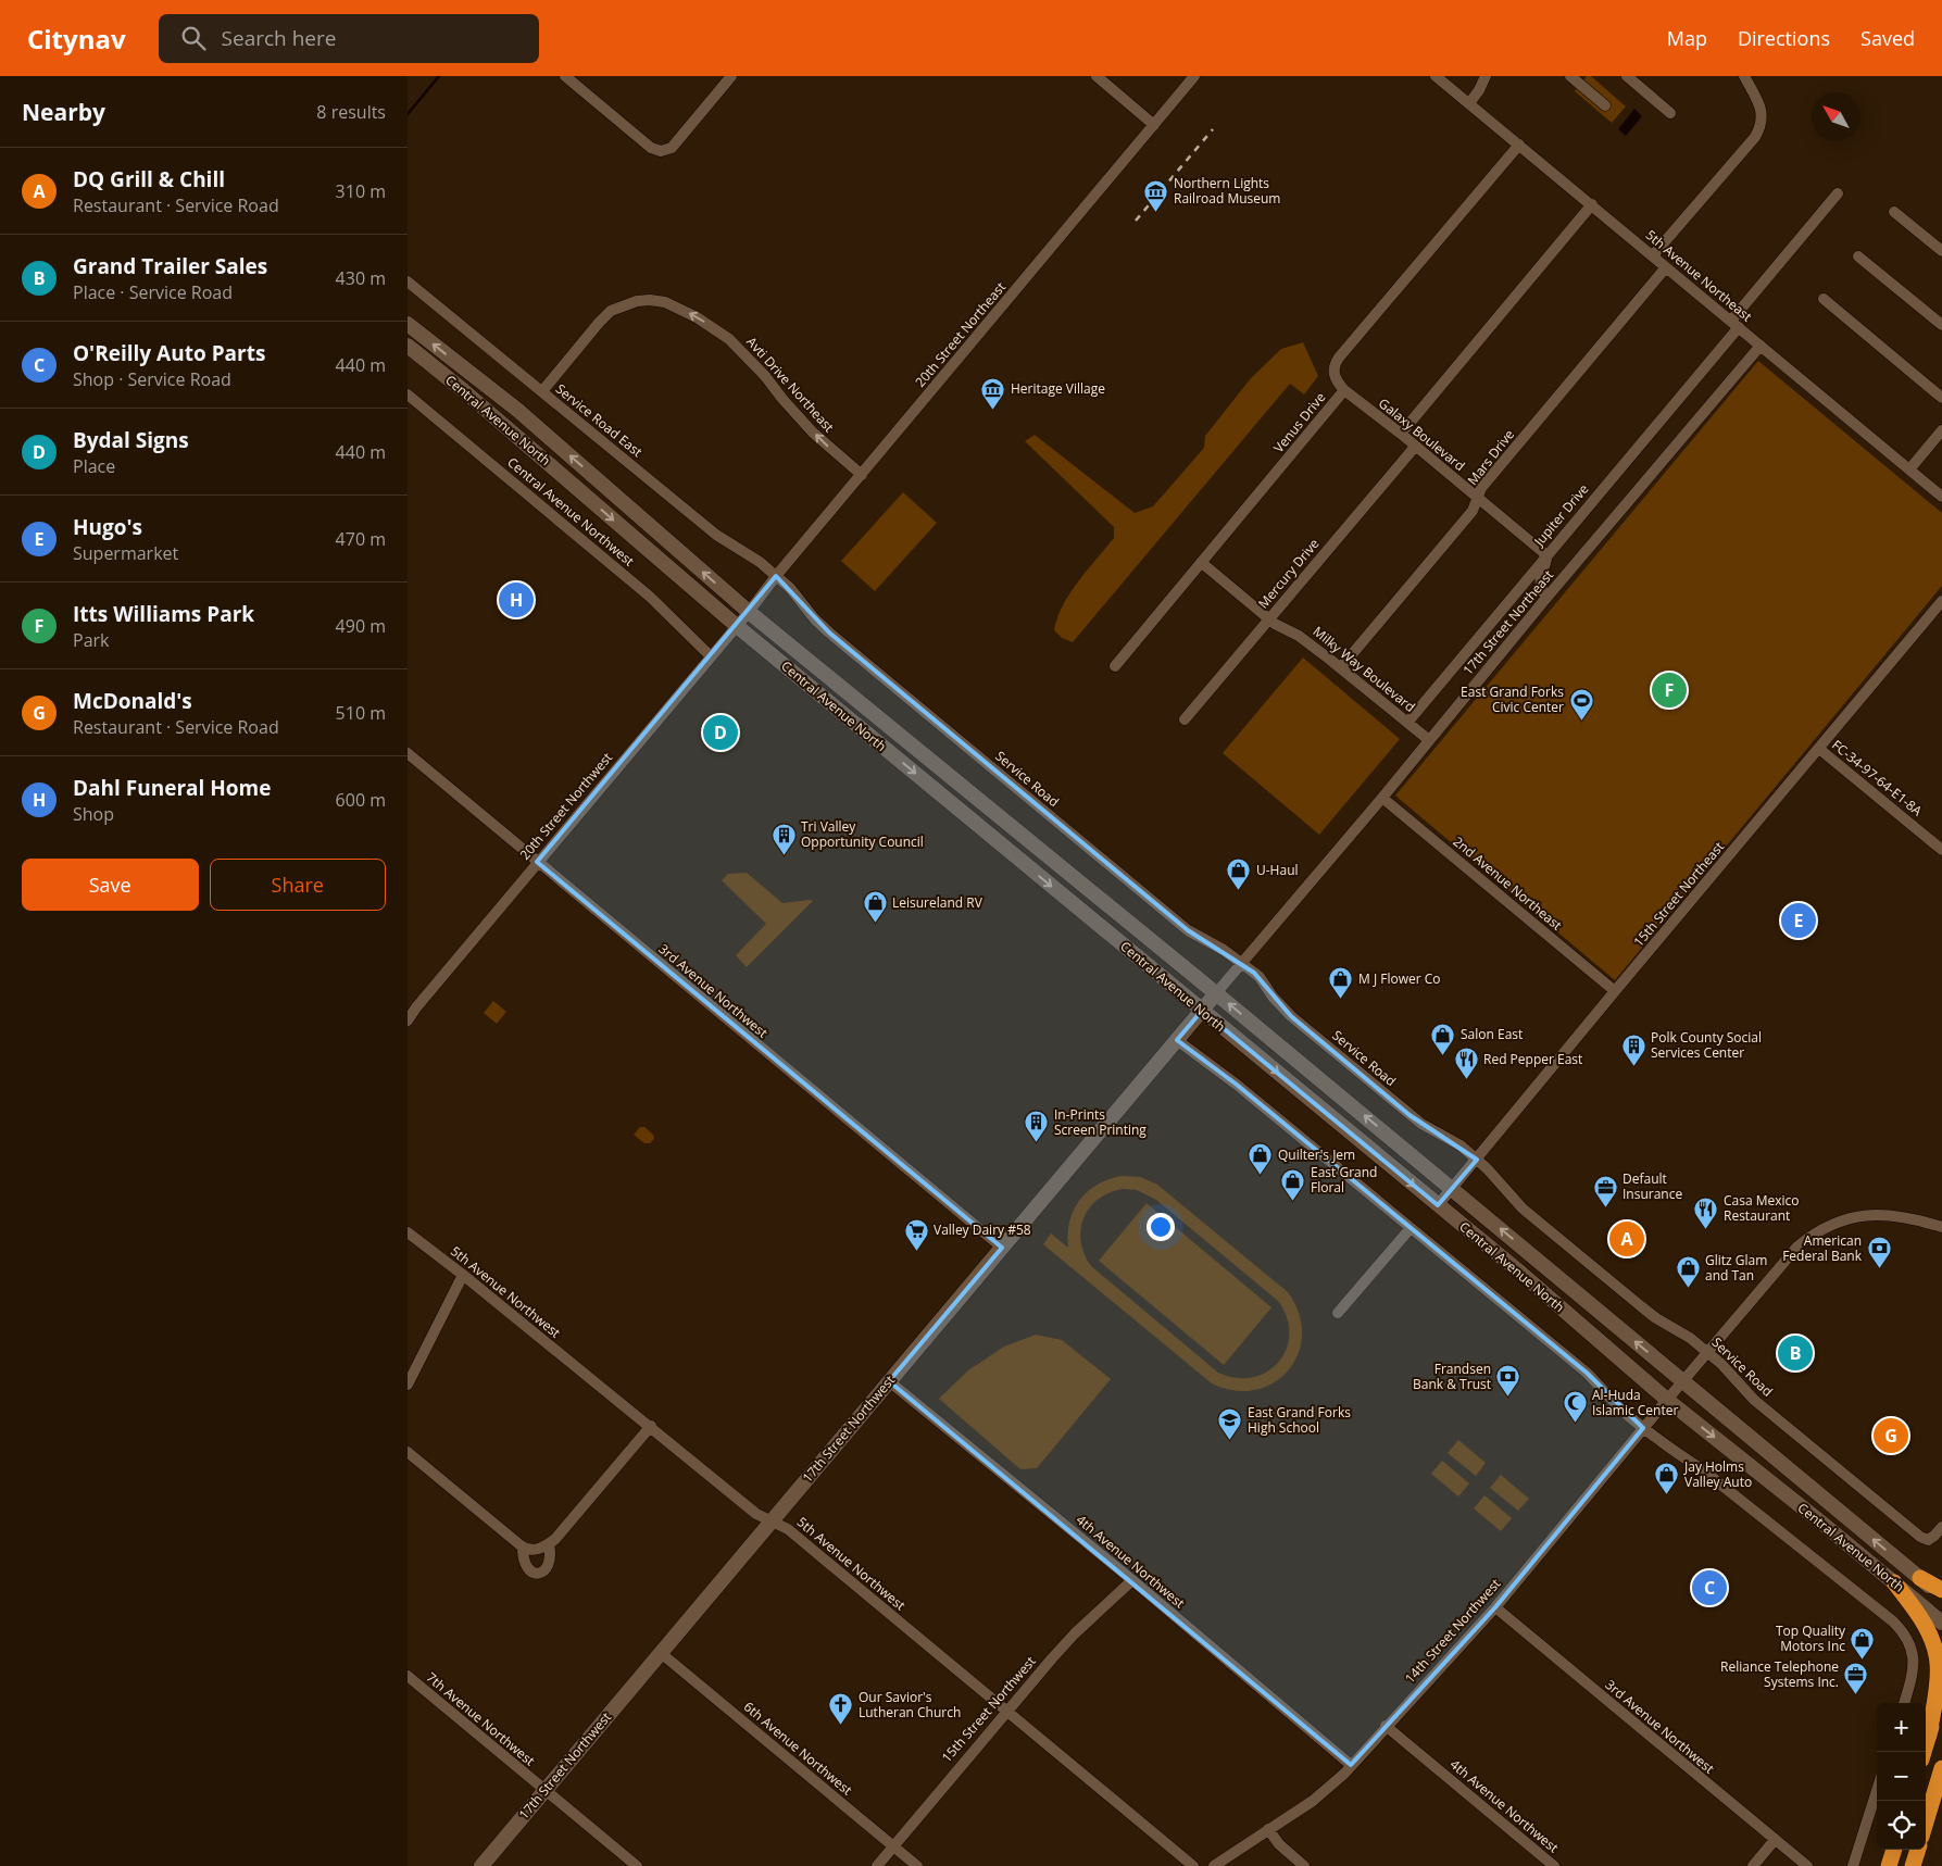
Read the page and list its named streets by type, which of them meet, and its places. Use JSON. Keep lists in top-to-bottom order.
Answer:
{
  "streets": {
    "main road": ["Central Avenue North", "17th Street Northwest"],
    "street": [
      "5th Avenue Northeast",
      "20th Street Northeast",
      "Avti Drive Northeast",
      "Service Road East",
      "Venus Drive",
      "Galaxy Boulevard",
      "Mars Drive",
      "Central Avenue Northwest",
      "Jupiter Drive",
      "Mercury Drive",
      "17th Street Northeast",
      "Milky Way Boulevard",
      "FC-34-97-64-E1-8A",
      "Service Road",
      "20th Street Northwest",
      "2nd Avenue Northeast",
      "15th Street Northeast",
      "3rd Avenue Northwest",
      "5th Avenue Northwest",
      "4th Avenue Northwest",
      "14th Street Northwest",
      "15th Street Northwest",
      "7th Avenue Northwest",
      "6th Avenue Northwest"
    ]
  },
  "crossings": [
    ["5th Avenue Northeast", "Venus Drive"],
    ["5th Avenue Northeast", "Mars Drive"],
    ["5th Avenue Northeast", "Jupiter Drive"],
    ["5th Avenue Northeast", "17th Street Northeast"],
    ["20th Street Northeast", "Avti Drive Northeast"],
    ["20th Street Northeast", "Central Avenue North"],
    ["20th Street Northeast", "Service Road East"],
    ["20th Street Northeast", "Service Road"],
    ["20th Street Northeast", "20th Street Northwest"],
    ["Avti Drive Northeast", "Service Road East"],
    ["Central Avenue North", "17th Street Northeast"],
    ["Central Avenue North", "20th Street Northwest"],
    ["Central Avenue North", "15th Street Northeast"],
    ["Central Avenue North", "17th Street Northwest"],
    ["Central Avenue North", "14th Street Northwest"],
    ["Service Road East", "Service Road"],
    ["Venus Drive", "Galaxy Boulevard"],
    ["Venus Drive", "Milky Way Boulevard"],
    ["Galaxy Boulevard", "Mars Drive"],
    ["Galaxy Boulevard", "Jupiter Drive"],
    ["Galaxy Boulevard", "Mercury Drive"],
    ["Mars Drive", "Milky Way Boulevard"],
    ["Central Avenue Northwest", "20th Street Northwest"],
    ["Jupiter Drive", "Milky Way Boulevard"],
    ["Mercury Drive", "Milky Way Boulevard"],
    ["17th Street Northeast", "Milky Way Boulevard"],
    ["17th Street Northeast", "Service Road"],
    ["17th Street Northeast", "2nd Avenue Northeast"],
    ["17th Street Northeast", "17th Street Northwest"],
    ["FC-34-97-64-E1-8A", "15th Street Northeast"],
    ["Service Road", "15th Street Northeast"],
    ["Service Road", "14th Street Northwest"],
    ["20th Street Northwest", "3rd Avenue Northwest"],
    ["2nd Avenue Northeast", "15th Street Northeast"],
    ["3rd Avenue Northwest", "17th Street Northwest"],
    ["3rd Avenue Northwest", "14th Street Northwest"],
    ["5th Avenue Northwest", "17th Street Northwest"],
    ["5th Avenue Northwest", "15th Street Northwest"],
    ["17th Street Northwest", "4th Avenue Northwest"],
    ["17th Street Northwest", "7th Avenue Northwest"],
    ["17th Street Northwest", "6th Avenue Northwest"],
    ["4th Avenue Northwest", "14th Street Northwest"],
    ["4th Avenue Northwest", "15th Street Northwest"],
    ["15th Street Northwest", "6th Avenue Northwest"]
  ],
  "places": {
    "museum": ["Northern Lights Railroad Museum", "Heritage Village"],
    "sports": ["East Grand Forks Civic Center"],
    "building": ["Tri Valley Opportunity Council", "Polk County Social Services Center", "In-Prints Screen Printing"],
    "shop": [
      "U-Haul",
      "Leisureland RV",
      "M J Flower Co",
      "Salon East",
      "Quilter's Jem",
      "East Grand Floral",
      "Glitz Glam and Tan",
      "Jay Holms Valley Auto",
      "Top Quality Motors Inc"
    ],
    "restaurant": ["Red Pepper East", "Casa Mexico Restaurant"],
    "office": ["Default Insurance", "Reliance Telephone Systems Inc."],
    "supermarket": ["Valley Dairy #58"],
    "bank": ["American Federal Bank", "Frandsen Bank & Trust"],
    "mosque": ["Al-Huda Islamic Center"],
    "school or university": ["East Grand Forks High School"],
    "church": ["Our Savior's Lutheran Church"]
  },
  "north": "top left",
  "page": {
    "header": "Citynav",
    "search": "Search here",
    "nav": ["Map", "Directions", "Saved"],
    "heading": ["Nearby", "8 results"],
    "list": [
      {
        "mark": "A",
        "name": "DQ Grill & Chill",
        "note": "Restaurant · Service Road",
        "value": "310 m"
      },
      {
        "mark": "B",
        "name": "Grand Trailer Sales",
        "note": "Place · Service Road",
        "value": "430 m"
      },
      {
        "mark": "C",
        "name": "O'Reilly Auto Parts",
        "note": "Shop · Service Road",
        "value": "440 m"
      },
      {
        "mark": "D",
        "name": "Bydal Signs",
        "note": "Place",
        "value": "440 m"
      },
      {
        "mark": "E",
        "name": "Hugo's",
        "note": "Supermarket",
        "value": "470 m"
      },
      {
        "mark": "F",
        "name": "Itts Williams Park",
        "note": "Park",
        "value": "490 m"
      },
      {
        "mark": "G",
        "name": "McDonald's",
        "note": "Restaurant · Service Road",
        "value": "510 m"
      },
      {
        "mark": "H",
        "name": "Dahl Funeral Home",
        "note": "Shop",
        "value": "600 m"
      }
    ],
    "pins": [
      "H",
      "F",
      "D",
      "E",
      "A",
      "B",
      "G",
      "C"
    ],
    "buttons": ["Save", "Share"],
    "map_buttons": ["+", "−"]
  }
}
